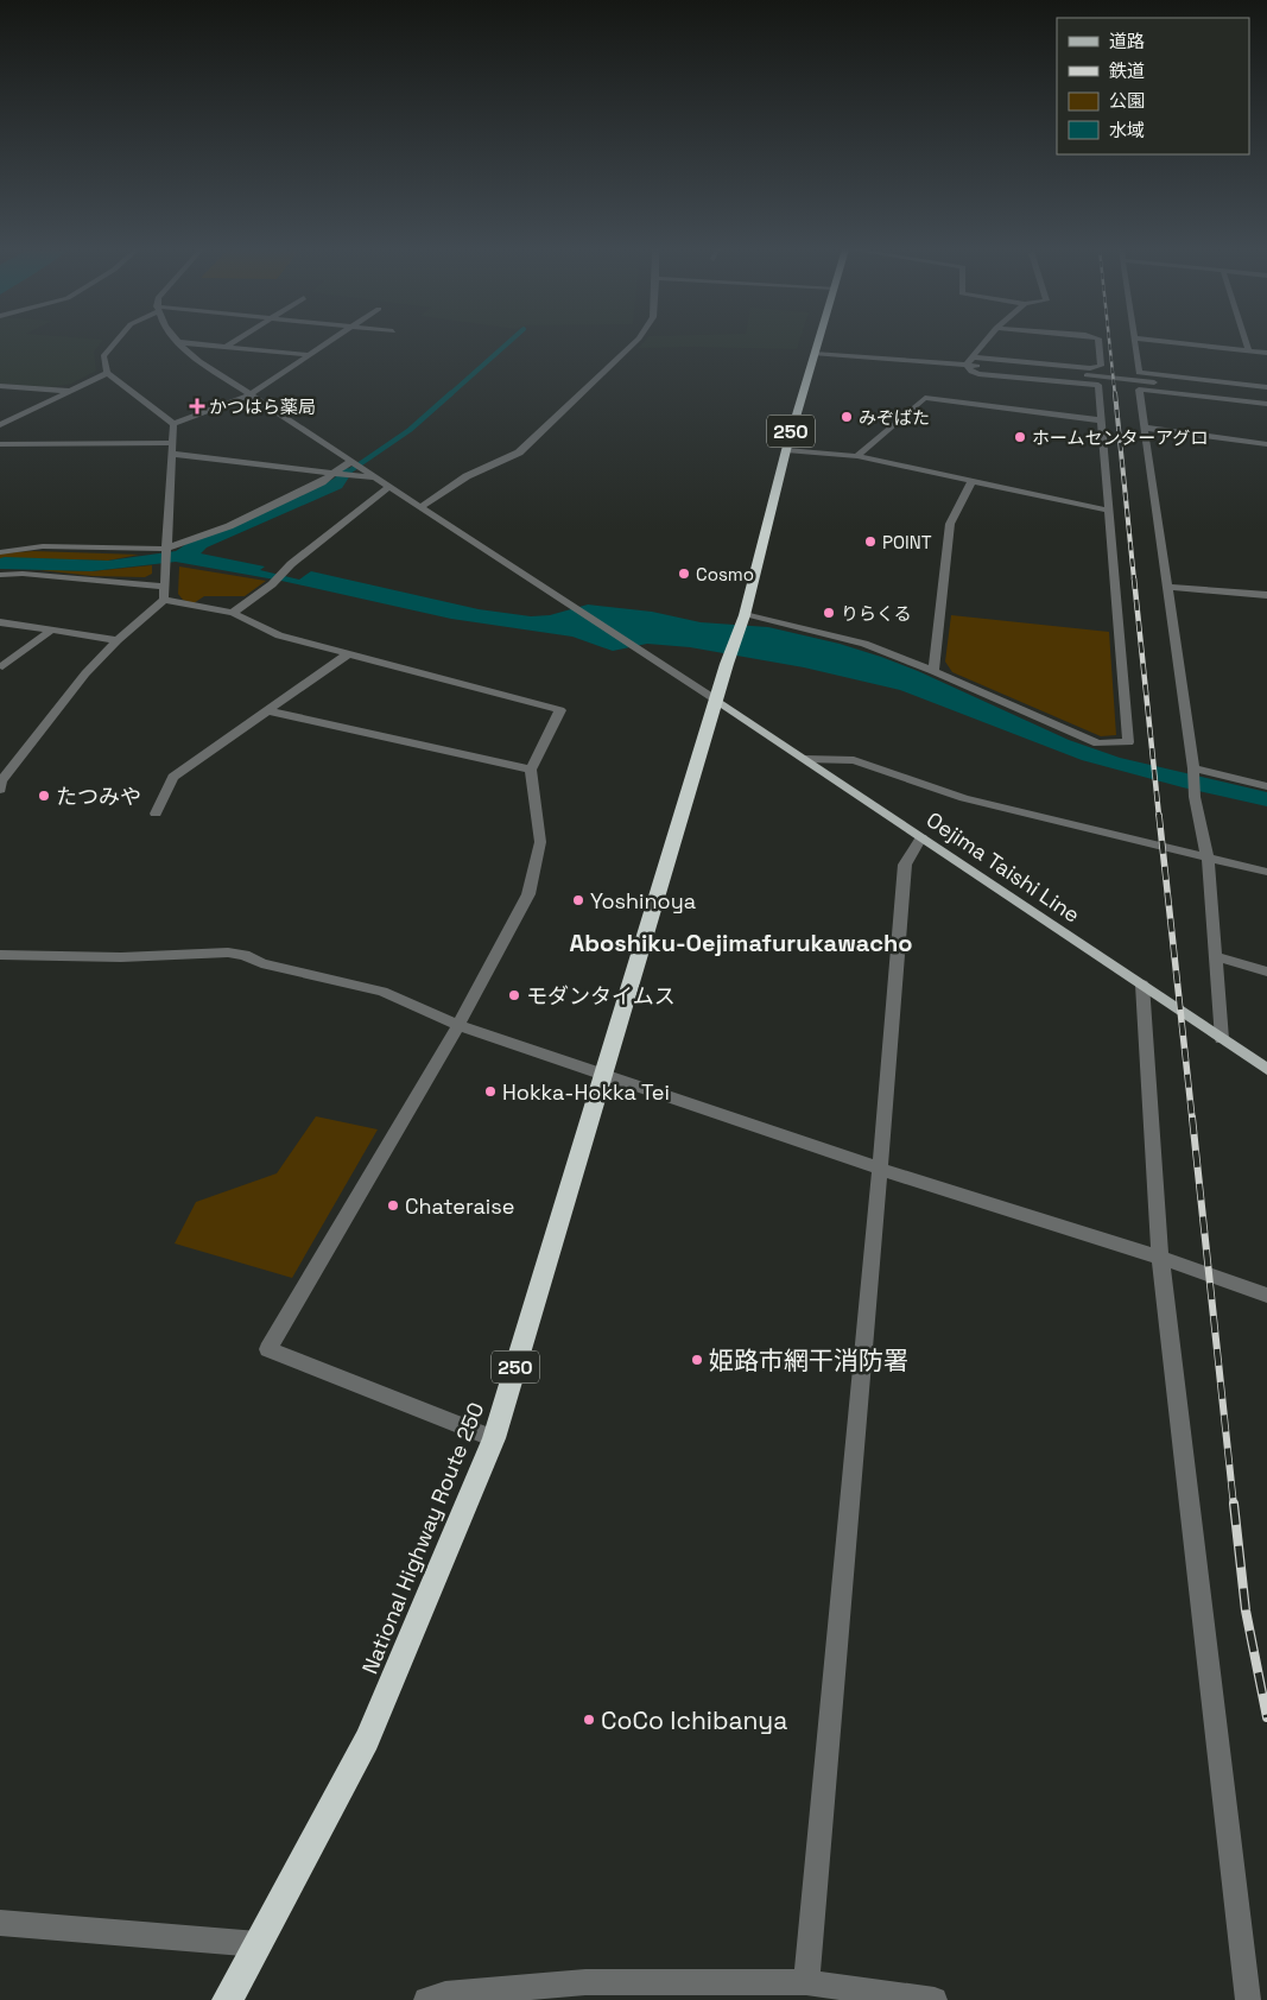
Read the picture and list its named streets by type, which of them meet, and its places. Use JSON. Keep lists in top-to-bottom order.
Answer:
{
  "streets": {
    "highway": ["250", "National Highway Route 250"],
    "main road": ["Oejima Taishi Line"]
  },
  "crossings": [
    ["Oejima Taishi Line", "National Highway Route 250"]
  ],
  "districts": ["Aboshiku-Oejimafurukawacho"],
  "places": {
    "health": ["かつはら薬局"],
    "other": [
      "みぞばた",
      "ホームセンターアグロ",
      "POINT",
      "Cosmo",
      "りらくる",
      "たつみや",
      "Yoshinoya",
      "モダンタイムス",
      "Hokka-Hokka Tei",
      "Chateraise",
      "姫路市網干消防署",
      "CoCo Ichibanya"
    ]
  },
  "legend": [
    "道路",
    "鉄道",
    "公園",
    "水域"
  ]
}
